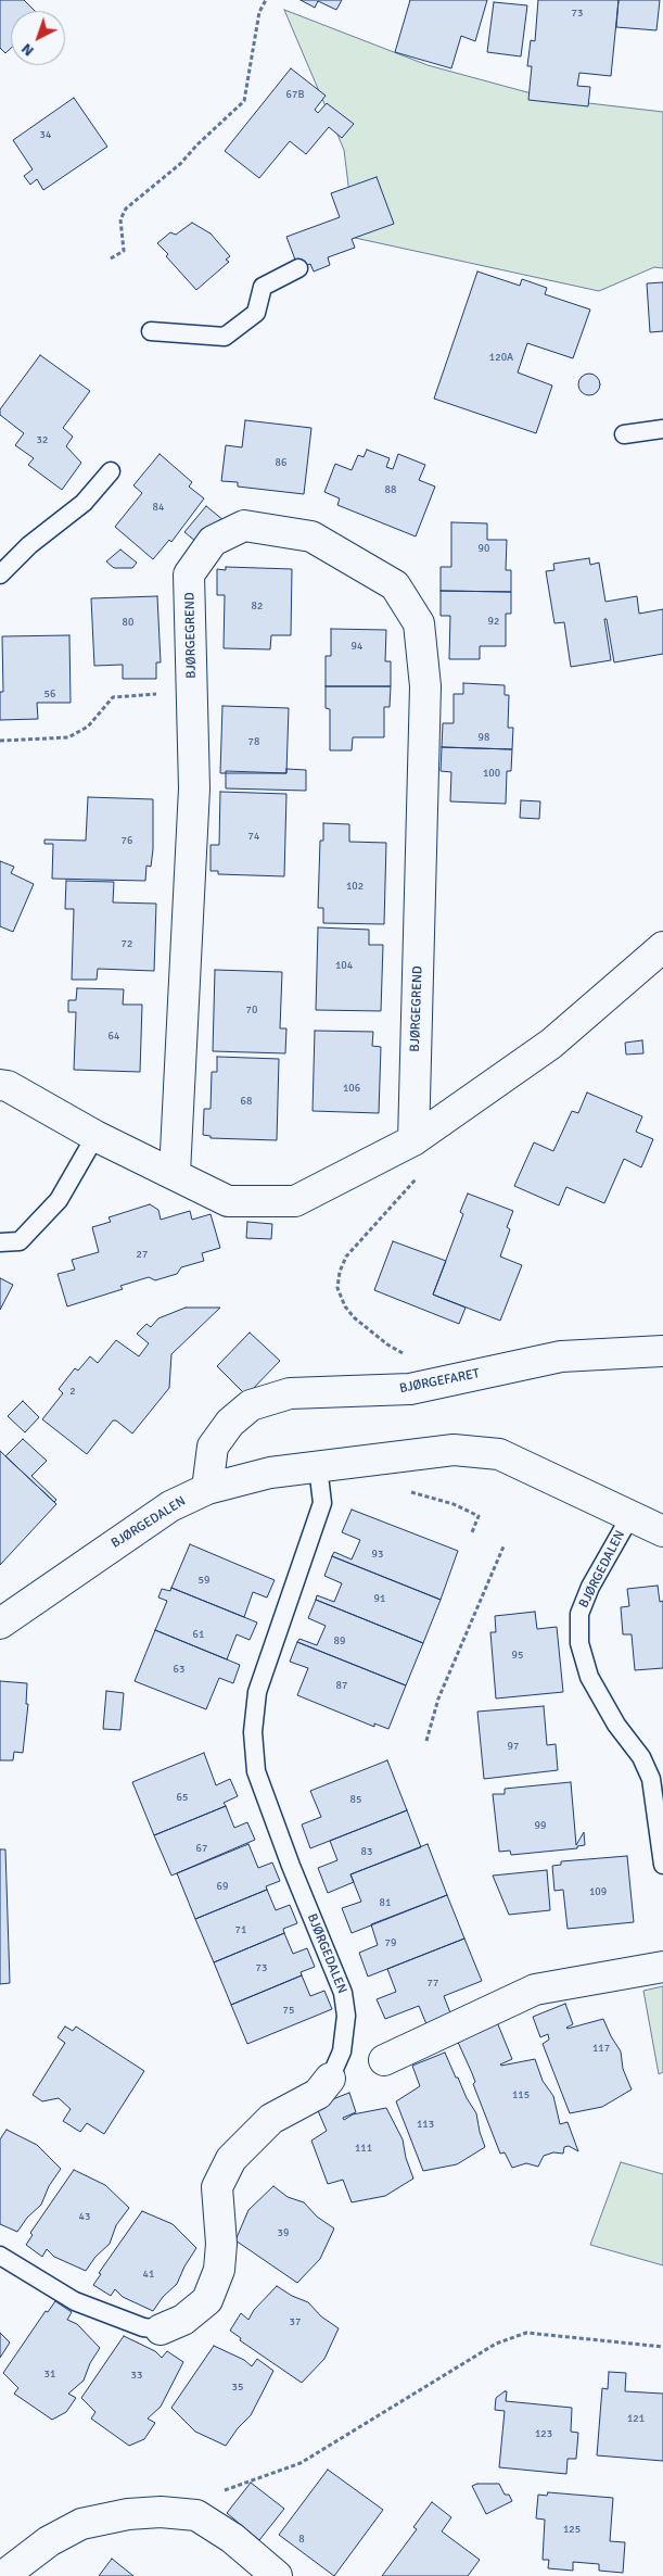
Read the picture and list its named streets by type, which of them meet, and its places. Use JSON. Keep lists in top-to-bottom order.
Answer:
{
  "streets": {
    "street": ["BJØRGEGREND", "BJØRGEFARET", "BJØRGEDALEN"]
  },
  "crossings": [
    ["BJØRGEFARET", "BJØRGEDALEN"]
  ],
  "house_numbers": [
    "73",
    "67B",
    "34",
    "120A",
    "32",
    "86",
    "88",
    "84",
    "90",
    "82",
    "92",
    "80",
    "94",
    "56",
    "98",
    "78",
    "100",
    "74",
    "76",
    "102",
    "72",
    "104",
    "70",
    "64",
    "106",
    "68",
    "27",
    "2",
    "93",
    "59",
    "91",
    "61",
    "89",
    "95",
    "63",
    "87",
    "97",
    "65",
    "85",
    "99",
    "67",
    "83",
    "69",
    "109",
    "81",
    "71",
    "79",
    "73",
    "77",
    "75",
    "117",
    "115",
    "113",
    "111",
    "43",
    "39",
    "41",
    "37",
    "31",
    "33",
    "35",
    "121",
    "123",
    "125",
    "8"
  ],
  "north": "bottom left"
}
